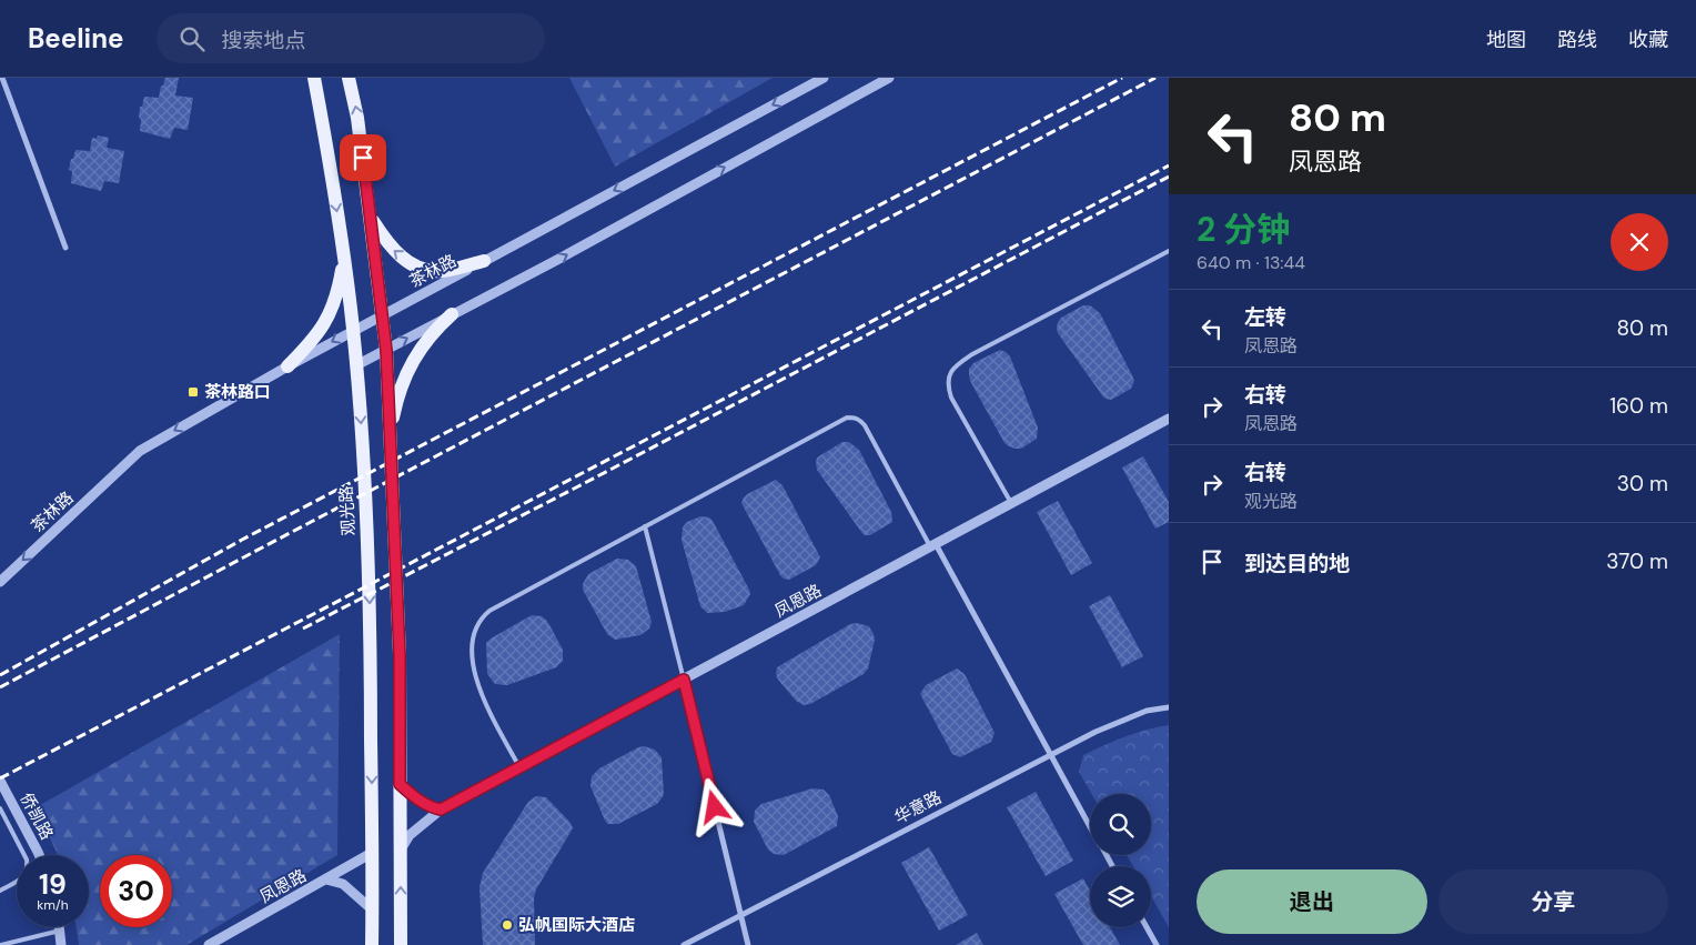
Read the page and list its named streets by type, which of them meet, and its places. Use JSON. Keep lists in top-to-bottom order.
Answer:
{
  "streets": {
    "main road": ["观光路"],
    "street": [
      "茶林路",
      "凤恩路",
      "华意路",
      "侨凯路"
    ]
  },
  "crossings": [
    ["茶林路", "观光路"],
    ["观光路", "凤恩路"]
  ],
  "places": {
    "transit": ["茶林路口"],
    "other": ["弘帆国际大酒店"]
  },
  "page": {
    "header": "Beeline",
    "search": "搜索地点",
    "nav": ["地图", "路线", "收藏"],
    "turn": ["80 m", "凤恩路"],
    "heading": ["2 分钟", "640 m · 13:44"],
    "list": [
      {
        "name": "左转",
        "note": "凤恩路",
        "value": "80 m"
      },
      {
        "name": "右转",
        "note": "凤恩路",
        "value": "160 m"
      },
      {
        "name": "右转",
        "note": "观光路",
        "value": "30 m"
      },
      {
        "name": "到达目的地",
        "value": "370 m"
      }
    ],
    "speed": "19 km/h",
    "limit": "30",
    "buttons": ["退出", "分享"]
  }
}
